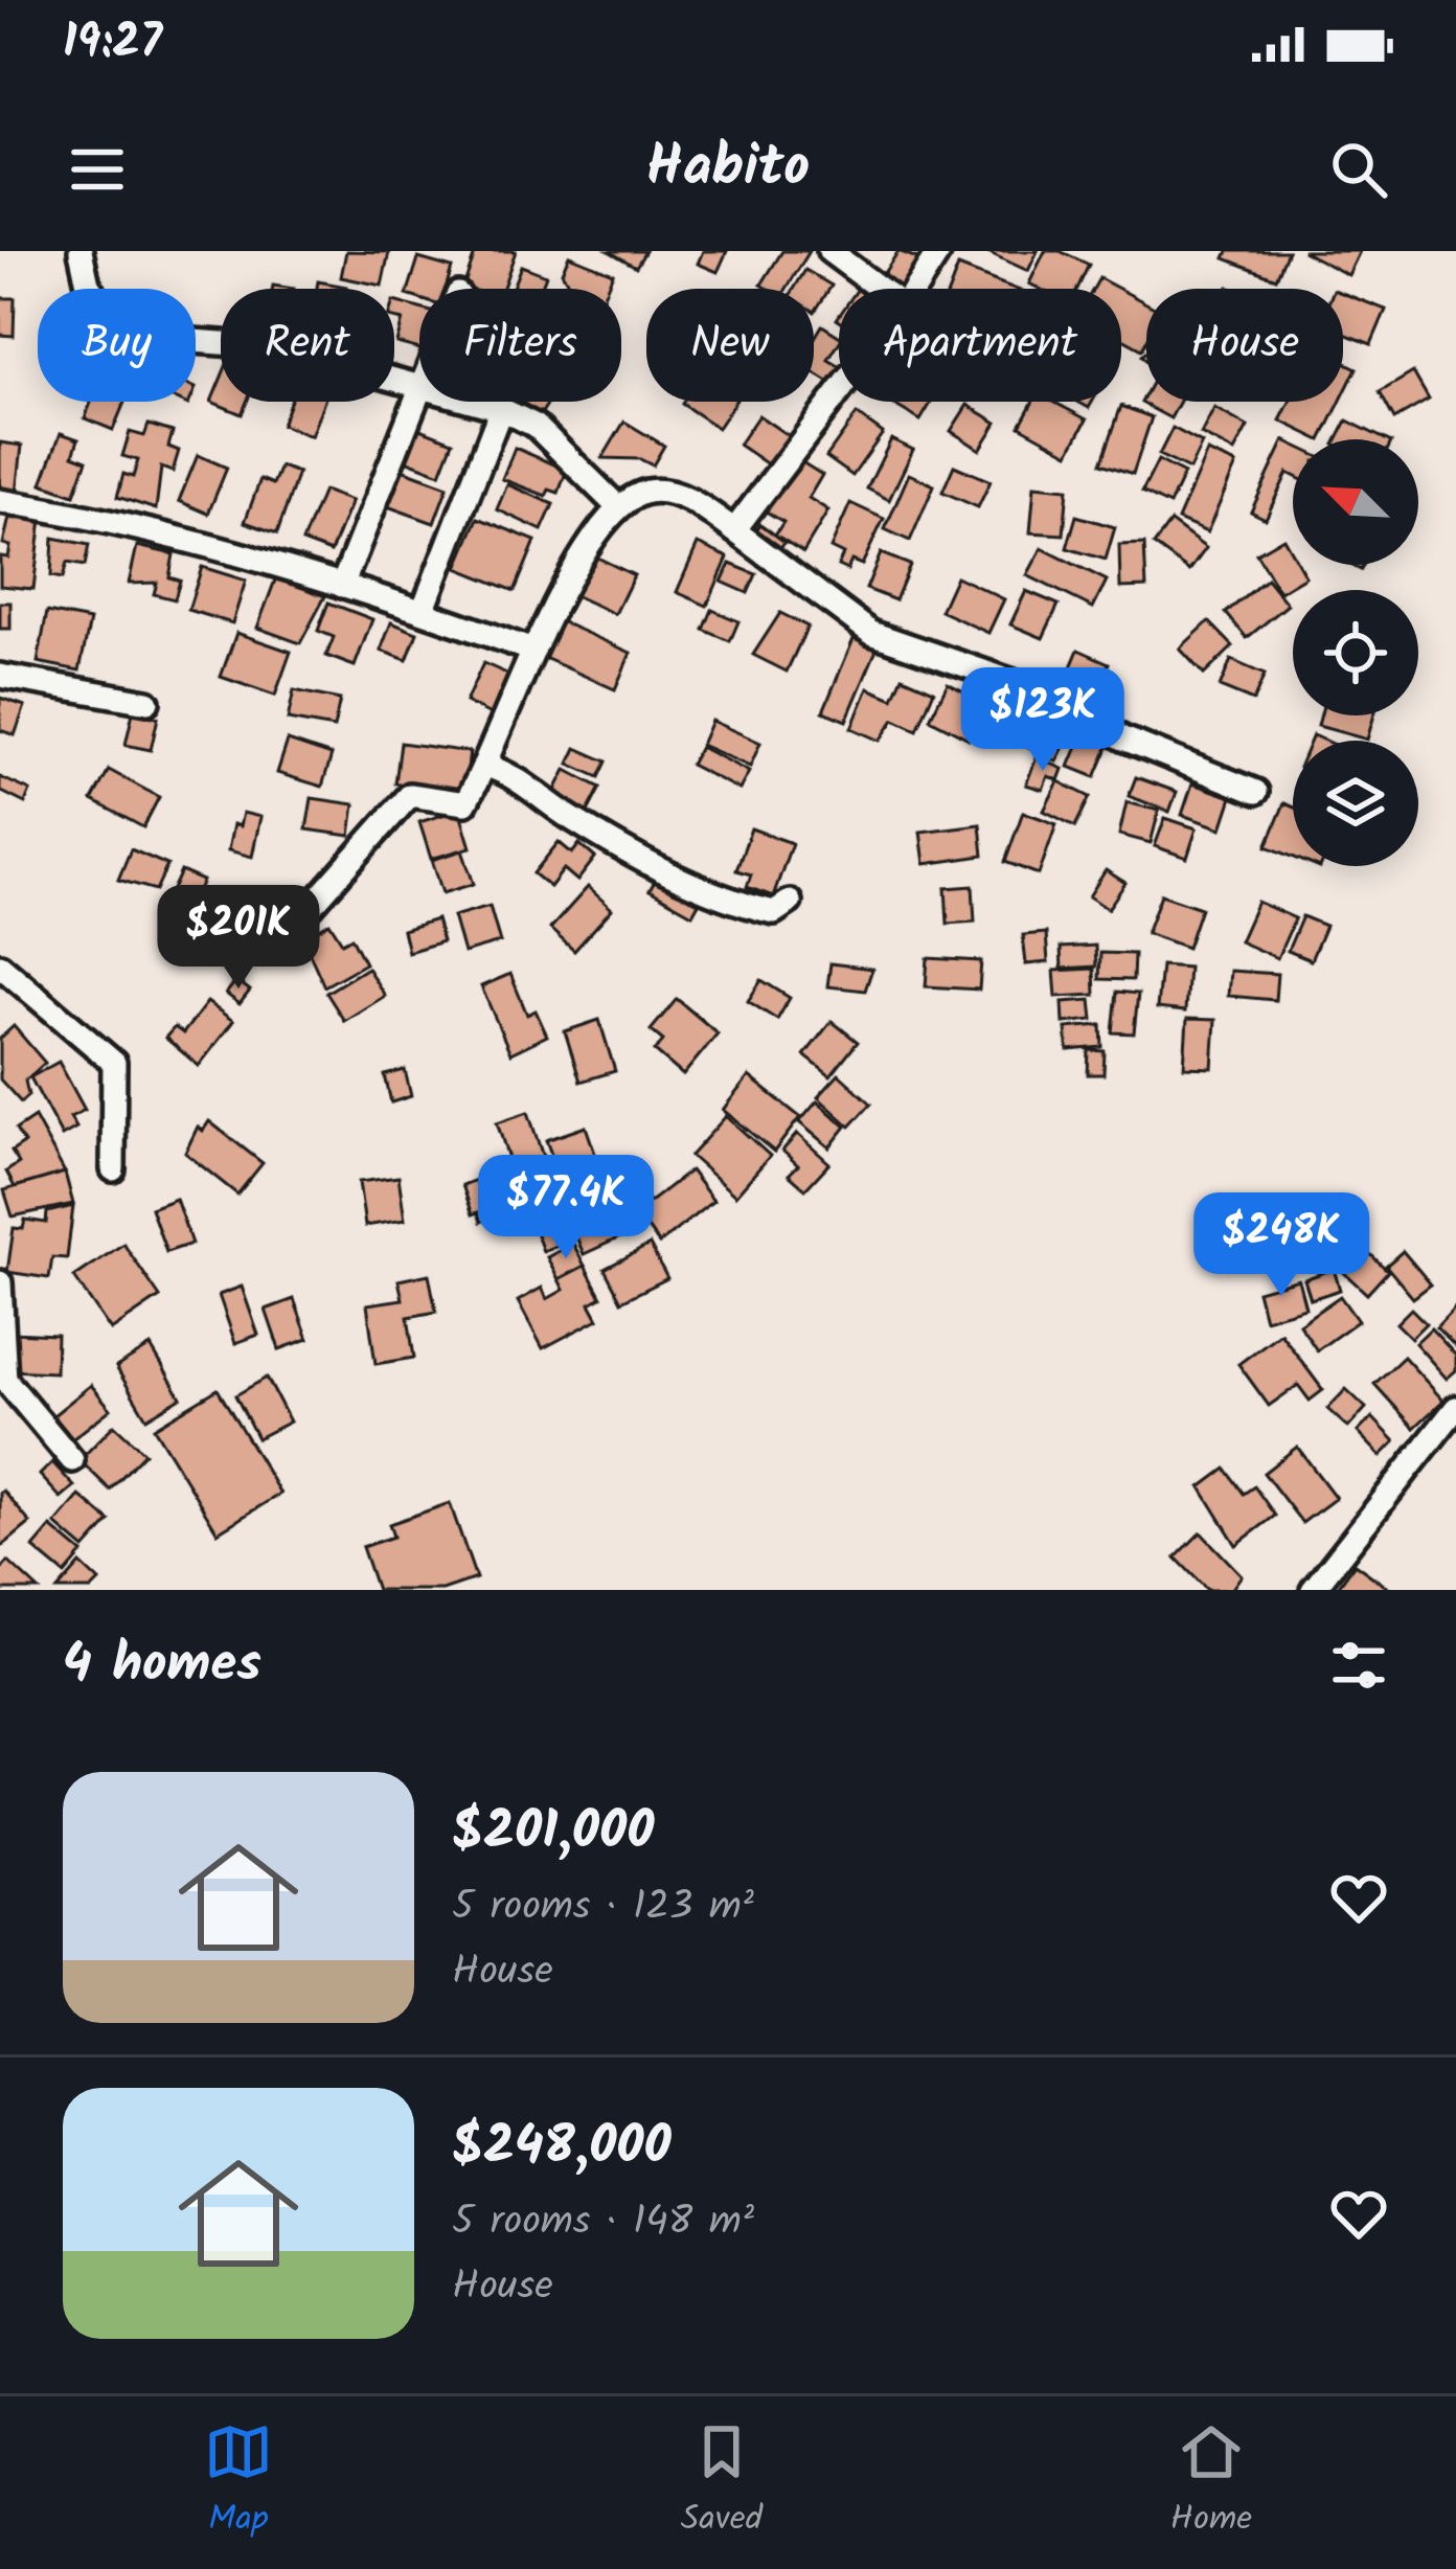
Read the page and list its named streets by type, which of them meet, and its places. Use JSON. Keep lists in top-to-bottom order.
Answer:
{
  "north": "top left",
  "page": {
    "status": "19:27",
    "header": "Habito",
    "chip": [
      "Buy",
      "Rent",
      "Filters",
      "New",
      "Apartment",
      "House"
    ],
    "price": [
      "$123K",
      "$201K",
      "$77.4K",
      "$248K"
    ],
    "heading": "4 homes",
    "list": [
      {
        "name": "$201,000",
        "note": "5 rooms · 123 m² · House"
      },
      {
        "name": "$248,000",
        "note": "5 rooms · 148 m² · House"
      }
    ],
    "tabs": ["Map", "Saved", "Home"]
  }
}
